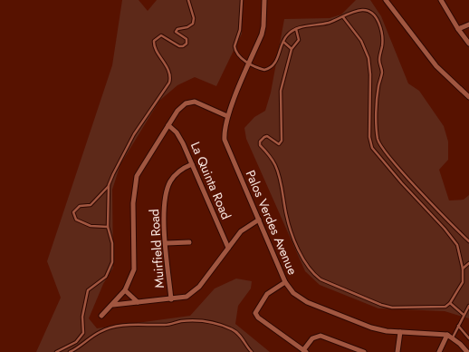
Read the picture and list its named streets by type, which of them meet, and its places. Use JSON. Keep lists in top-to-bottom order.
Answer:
{
  "streets": {
    "street": ["La Quinta Road", "Palos Verdes Avenue", "Muirfield Road"]
  },
  "crossings": [
    ["La Quinta Road", "Muirfield Road"]
  ]
}
